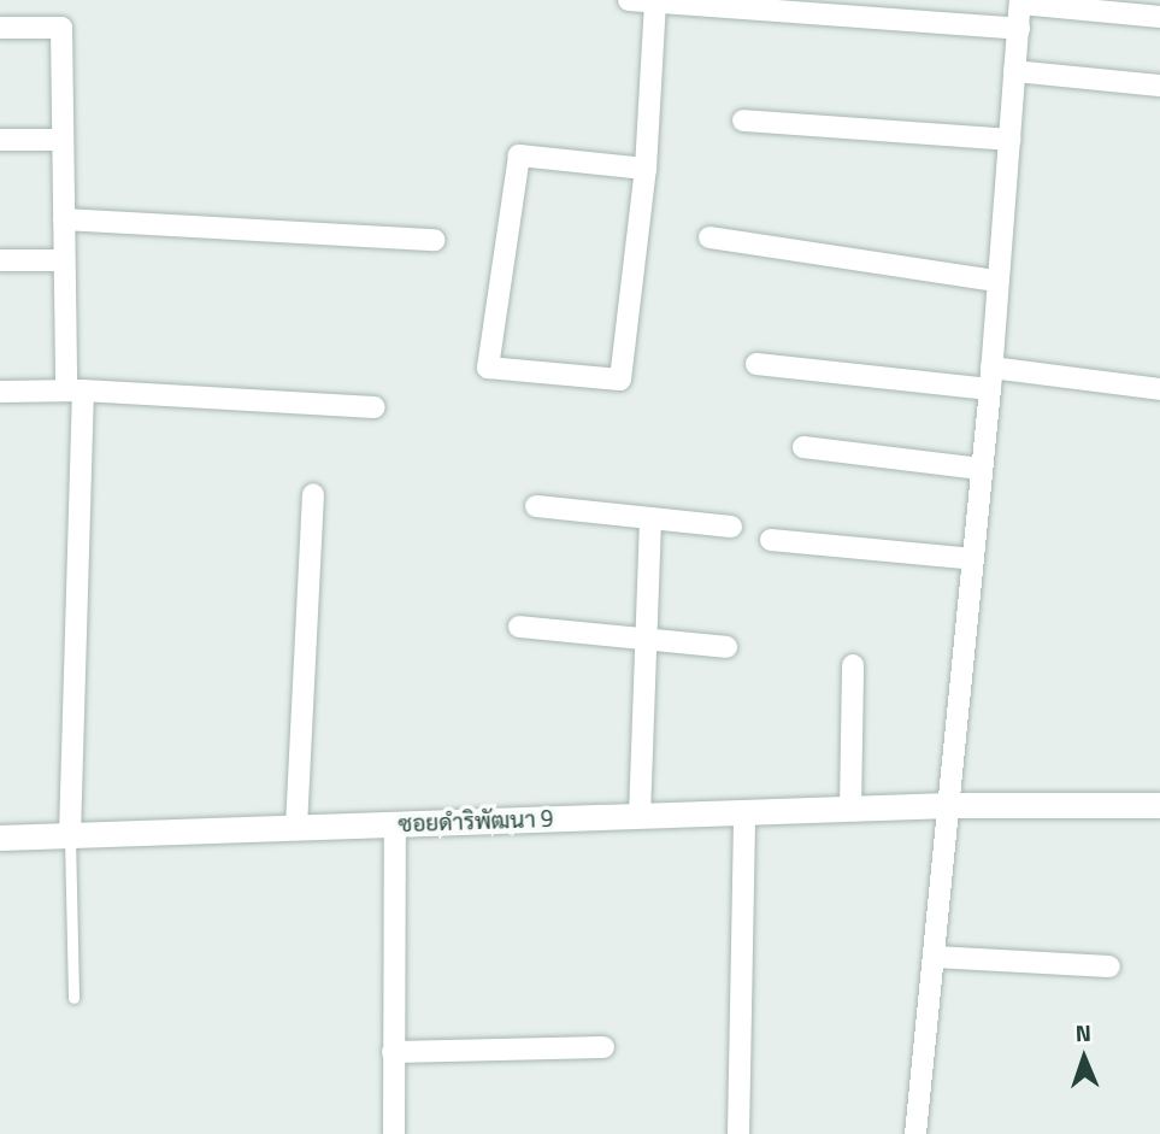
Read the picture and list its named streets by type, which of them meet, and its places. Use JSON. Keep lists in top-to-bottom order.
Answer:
{
  "streets": {
    "street": ["ซอยดำริพัฒนา 9"]
  },
  "north": "top"
}
